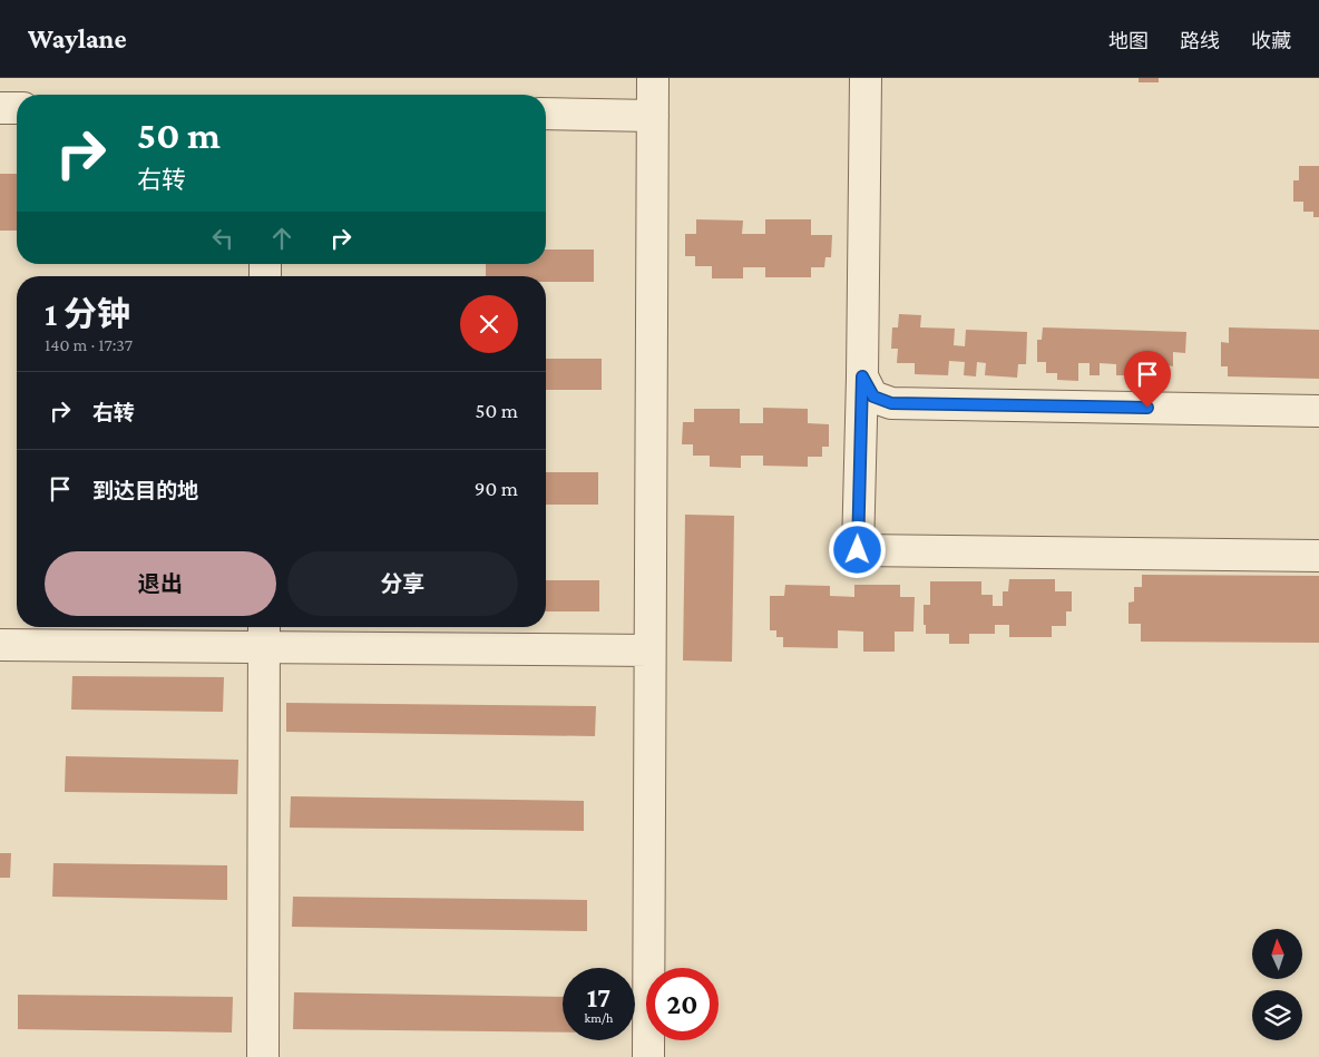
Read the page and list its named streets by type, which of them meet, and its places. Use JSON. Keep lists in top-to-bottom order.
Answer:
{
  "north": "top",
  "page": {
    "header": "Waylane",
    "nav": ["地图", "路线", "收藏"],
    "turn": ["50 m", "右转"],
    "heading": ["1 分钟", "140 m · 17:37"],
    "list": [
      {
        "name": "右转",
        "value": "50 m"
      },
      {
        "name": "到达目的地",
        "value": "90 m"
      }
    ],
    "buttons": ["退出", "分享"],
    "speed": "17 km/h",
    "limit": "20"
  }
}
